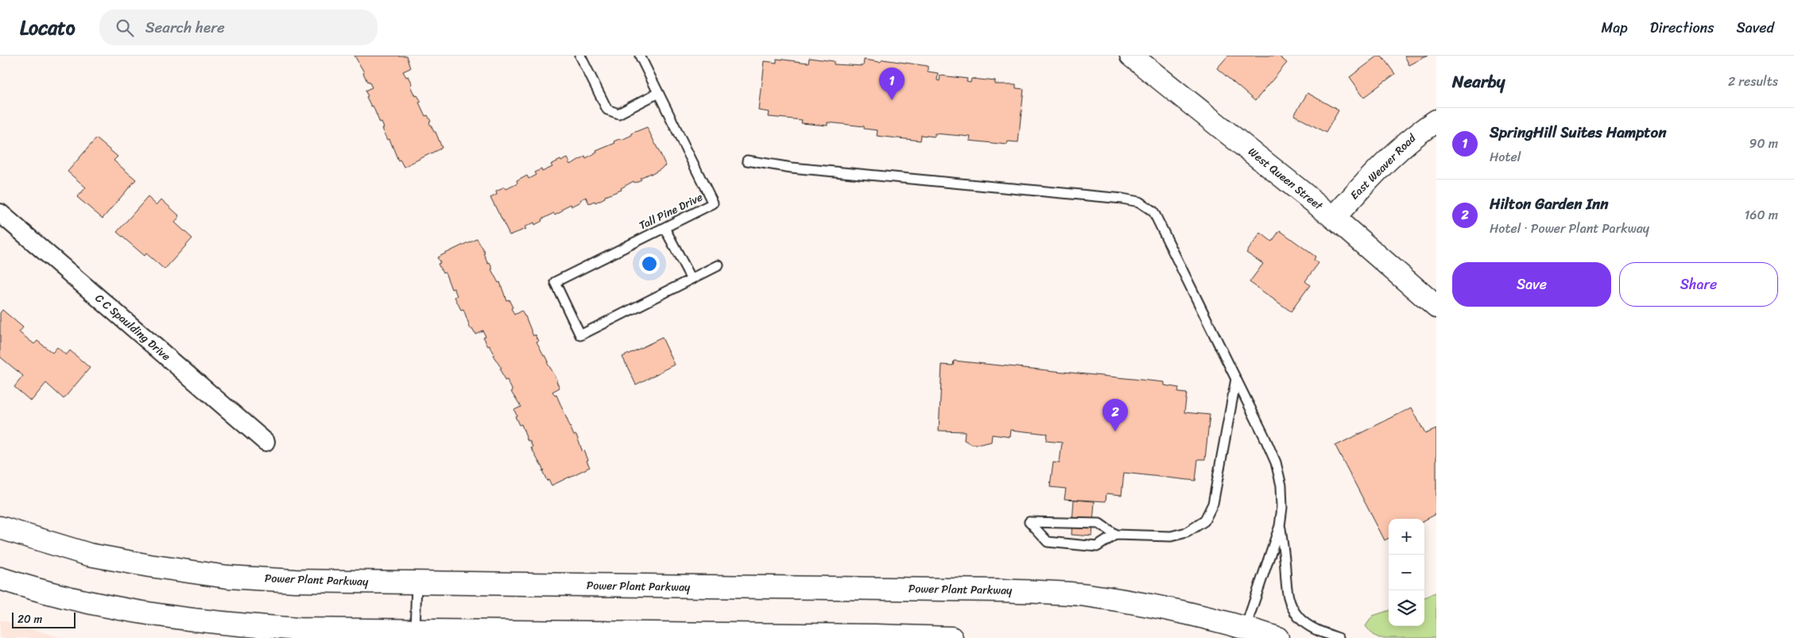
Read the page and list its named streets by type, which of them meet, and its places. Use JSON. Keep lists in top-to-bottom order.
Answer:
{
  "streets": {
    "main road": ["East Weaver Road", "West Queen Street", "Power Plant Parkway"],
    "street": ["C C Spaulding Drive"],
    "lane": ["Tall Pine Drive"]
  },
  "crossings": [
    ["East Weaver Road", "West Queen Street"]
  ],
  "scale_bar": "20 m",
  "page": {
    "header": "Locato",
    "search": "Search here",
    "nav": ["Map", "Directions", "Saved"],
    "heading": ["Nearby", "2 results"],
    "pins": ["1", "2"],
    "list": [
      {
        "mark": "1",
        "name": "SpringHill Suites Hampton",
        "note": "Hotel",
        "value": "90 m"
      },
      {
        "mark": "2",
        "name": "Hilton Garden Inn",
        "note": "Hotel · Power Plant Parkway",
        "value": "160 m"
      }
    ],
    "buttons": ["Save", "Share"],
    "map_buttons": ["+", "−"],
    "scale": "20 m"
  }
}
